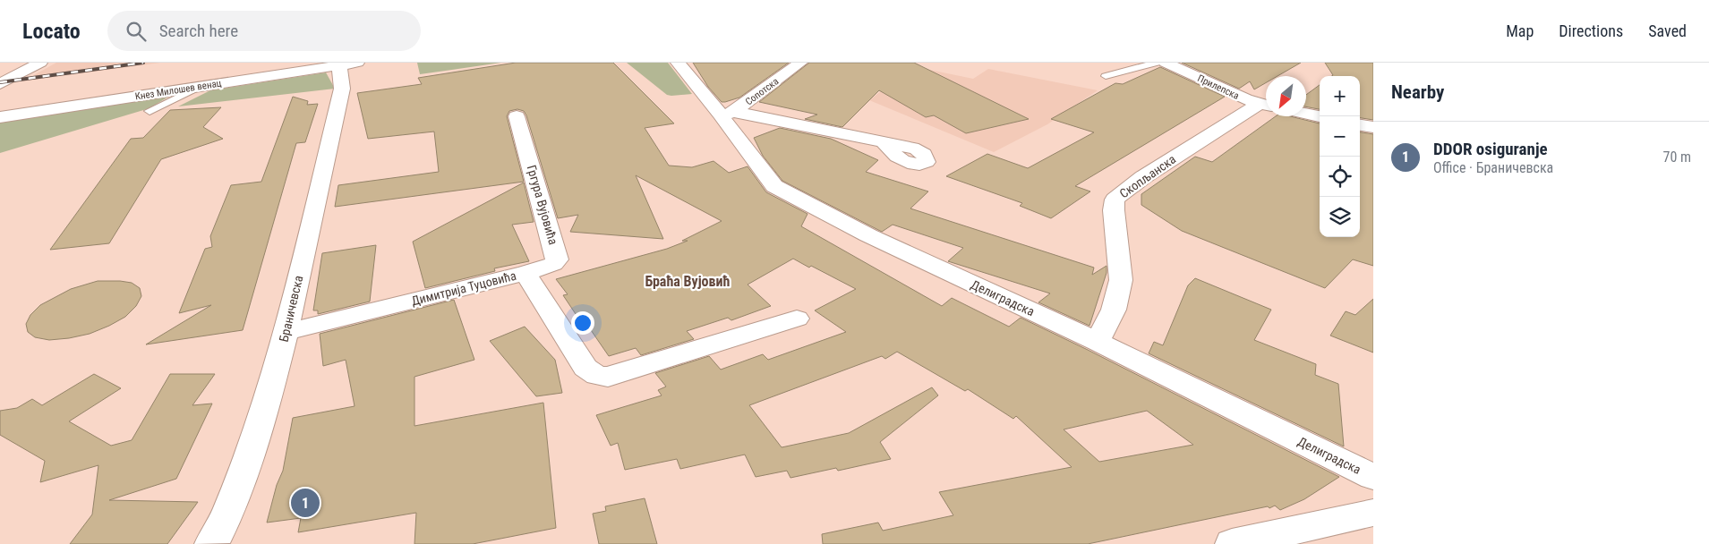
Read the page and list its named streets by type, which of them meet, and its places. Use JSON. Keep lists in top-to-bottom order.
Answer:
{
  "streets": {
    "street": [
      "Прилепска",
      "Кнез Милошев венац",
      "Сопотска",
      "Скопљанска",
      "Гргура Вујовића",
      "Димитрија Туцовића",
      "Делиградска",
      "Браничевска"
    ]
  },
  "crossings": [
    ["Прилепска", "Скопљанска"],
    ["Кнез Милошев венац", "Браничевска"],
    ["Сопотска", "Делиградска"],
    ["Скопљанска", "Делиградска"],
    ["Гргура Вујовића", "Димитрија Туцовића"],
    ["Димитрија Туцовића", "Браничевска"]
  ],
  "districts": ["Браћа Вујовић"],
  "north": "bottom left",
  "page": {
    "header": "Locato",
    "search": "Search here",
    "nav": ["Map", "Directions", "Saved"],
    "heading": "Nearby",
    "map_buttons": ["+", "−"],
    "list": [
      {
        "mark": "1",
        "name": "DDOR osiguranje",
        "note": "Office · Браничевска",
        "value": "70 m"
      }
    ],
    "pins": "1"
  }
}
